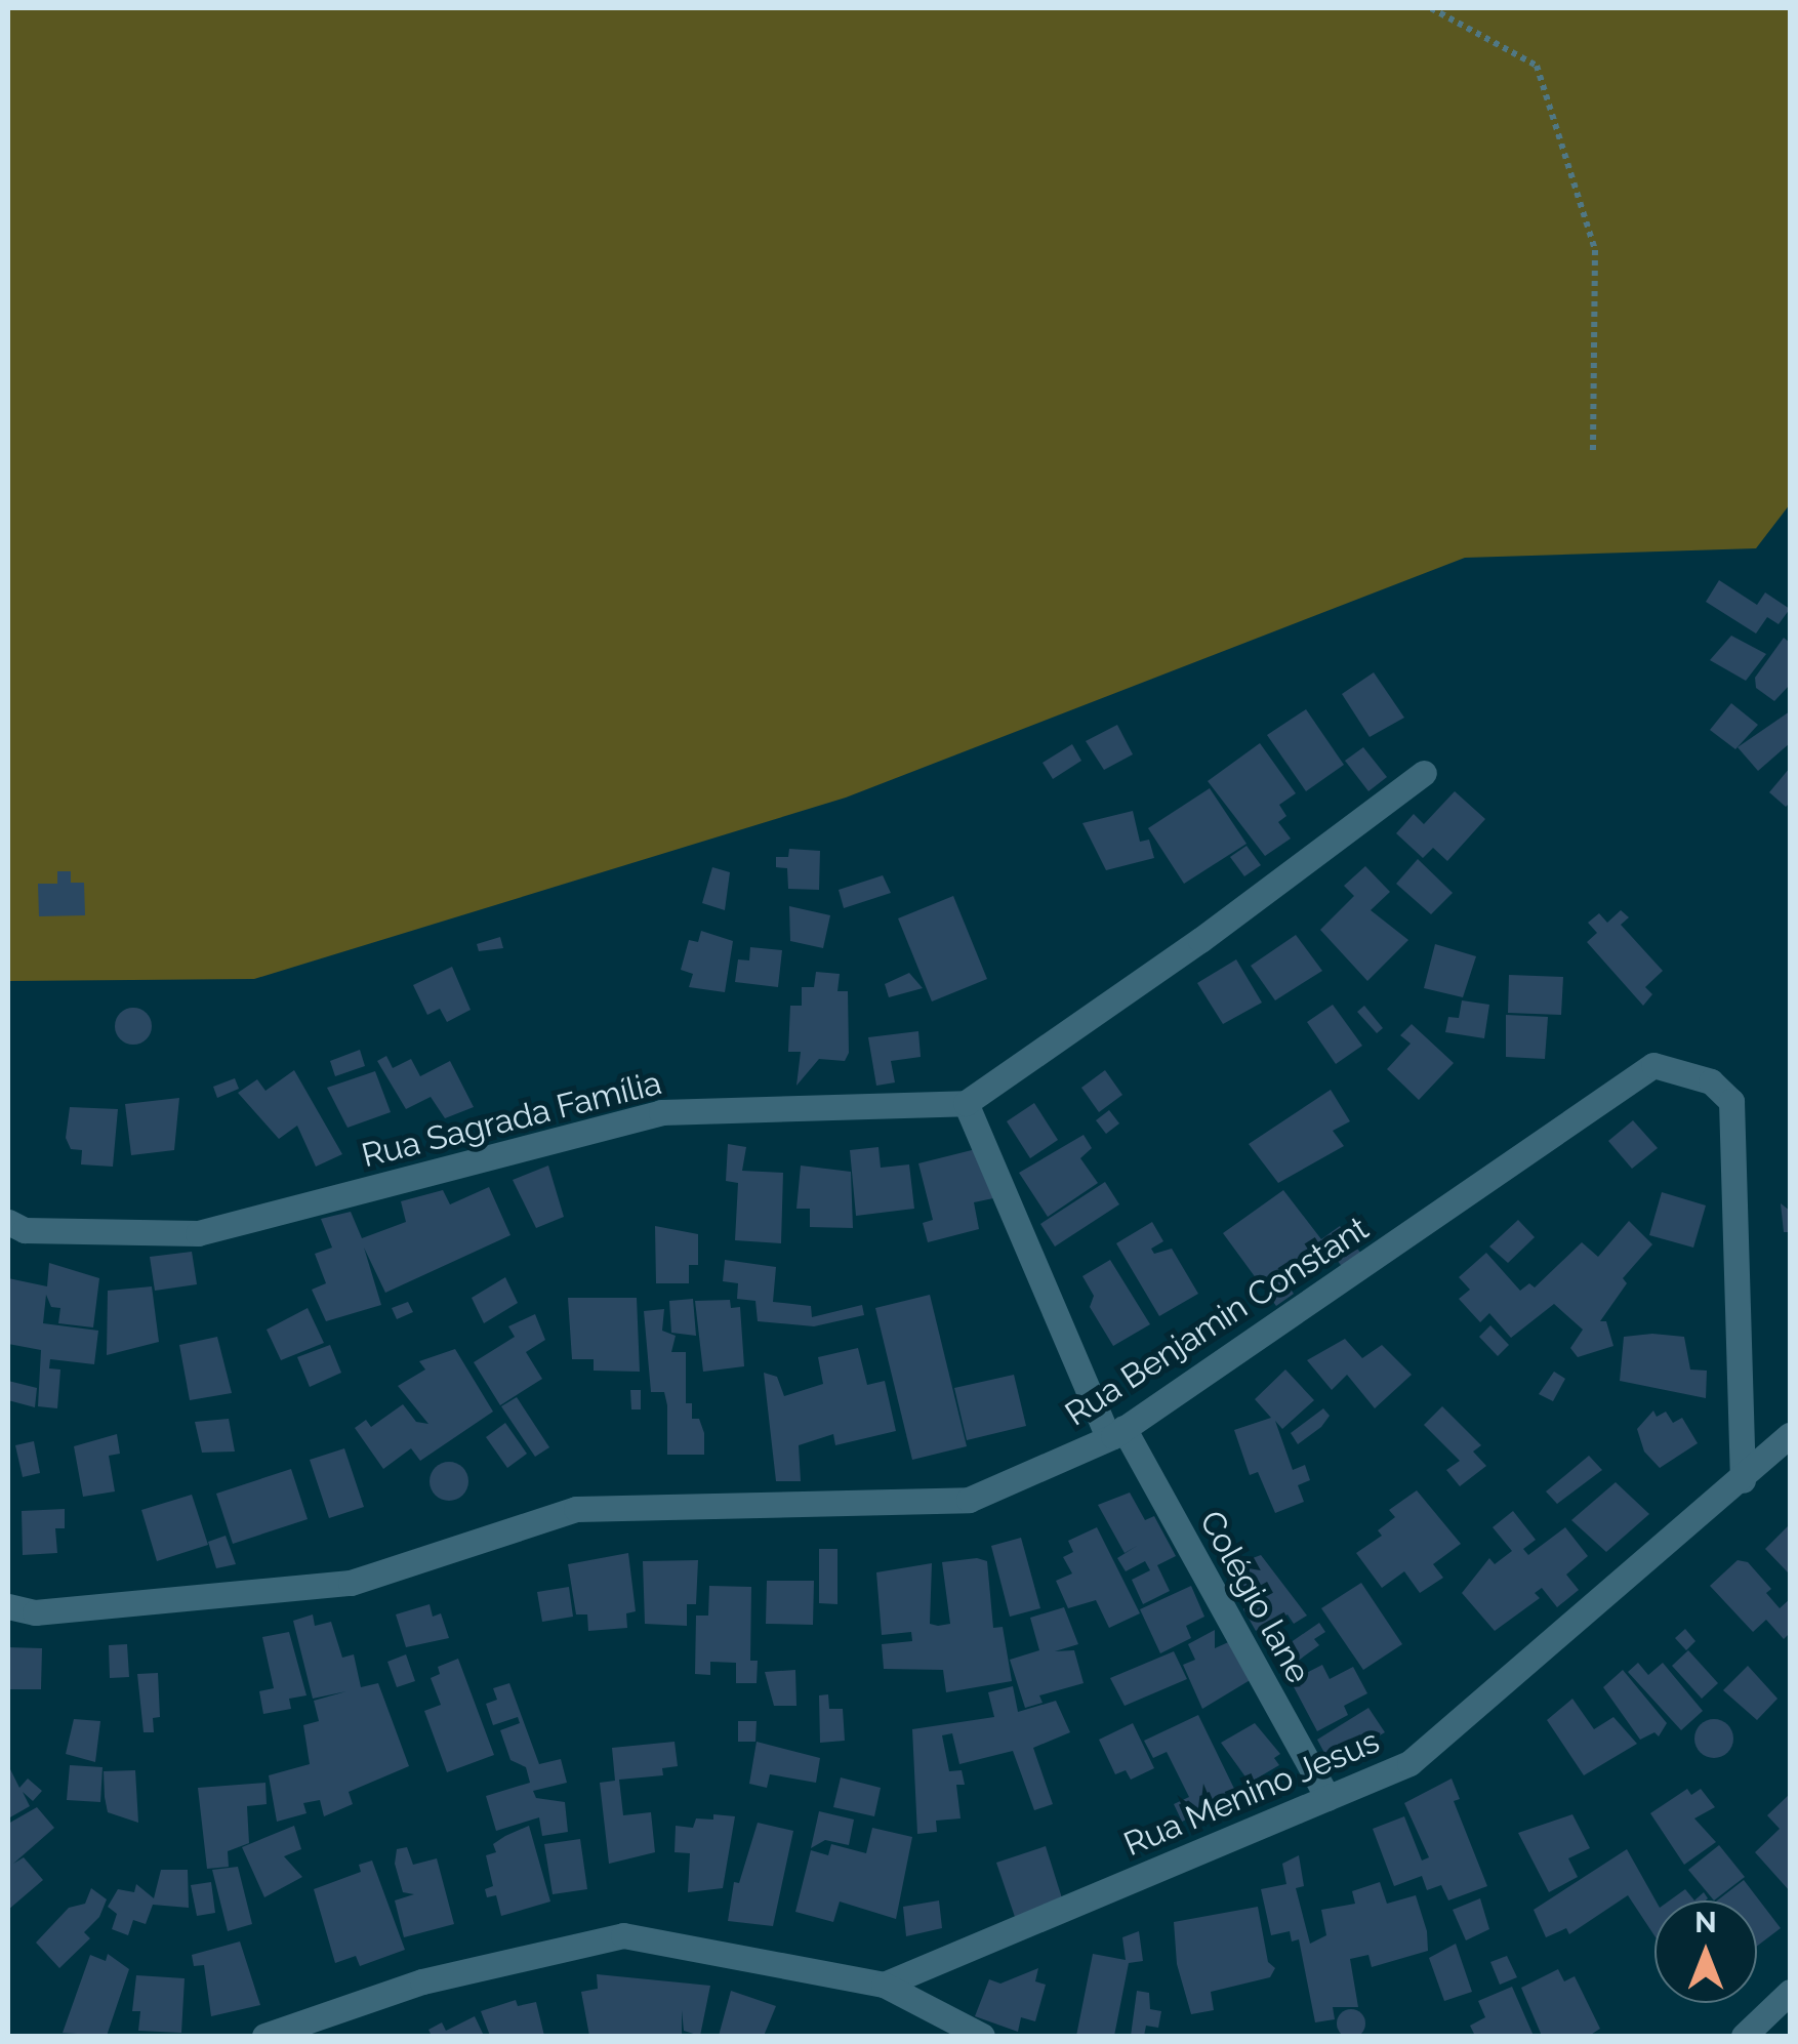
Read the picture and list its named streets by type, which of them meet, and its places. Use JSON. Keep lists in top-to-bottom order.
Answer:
{
  "streets": {
    "street": [
      "Rua Sagrada Família",
      "Rua Benjamin Constant",
      "Colégio lane",
      "Rua Menino Jesus"
    ]
  },
  "crossings": [
    ["Rua Sagrada Família", "Colégio lane"],
    ["Rua Benjamin Constant", "Colégio lane"],
    ["Rua Benjamin Constant", "Rua Menino Jesus"],
    ["Colégio lane", "Rua Menino Jesus"]
  ],
  "north": "top"
}
